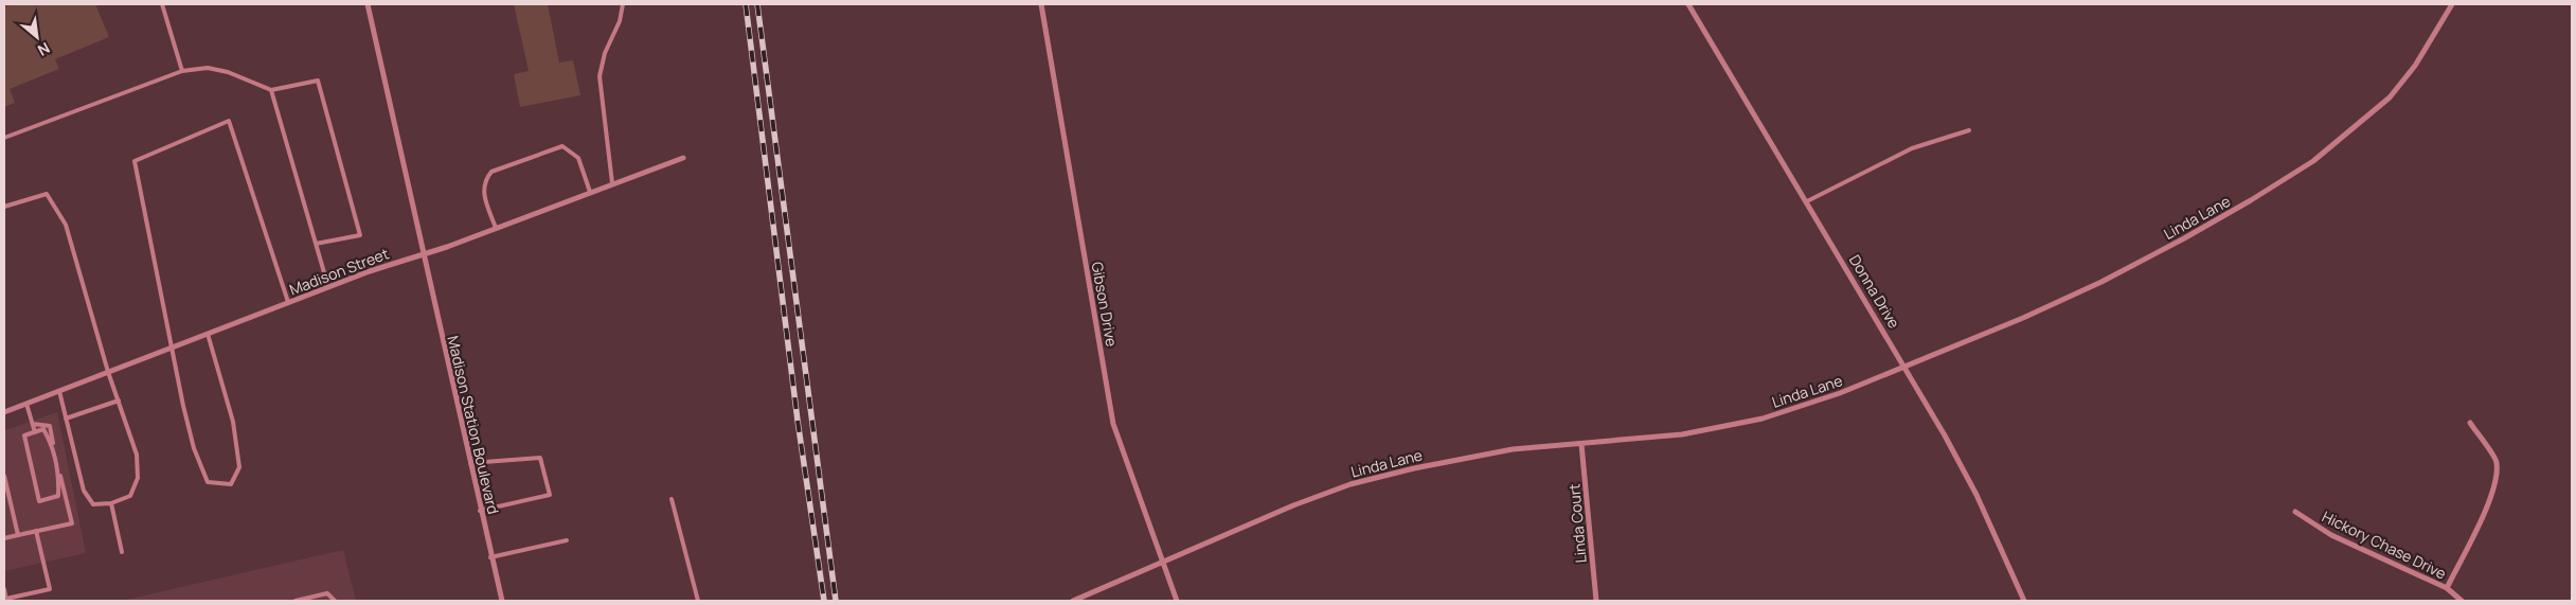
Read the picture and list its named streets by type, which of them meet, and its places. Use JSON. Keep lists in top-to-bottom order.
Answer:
{
  "streets": {
    "street": [
      "Linda Lane",
      "Madison Street",
      "Donna Drive",
      "Gibson Drive",
      "Madison Station Boulevard",
      "Linda Court",
      "Hickory Chase Drive"
    ]
  },
  "crossings": [
    ["Linda Lane", "Donna Drive"],
    ["Linda Lane", "Gibson Drive"],
    ["Linda Lane", "Linda Court"],
    ["Madison Street", "Madison Station Boulevard"]
  ],
  "north": "bottom right"
}
